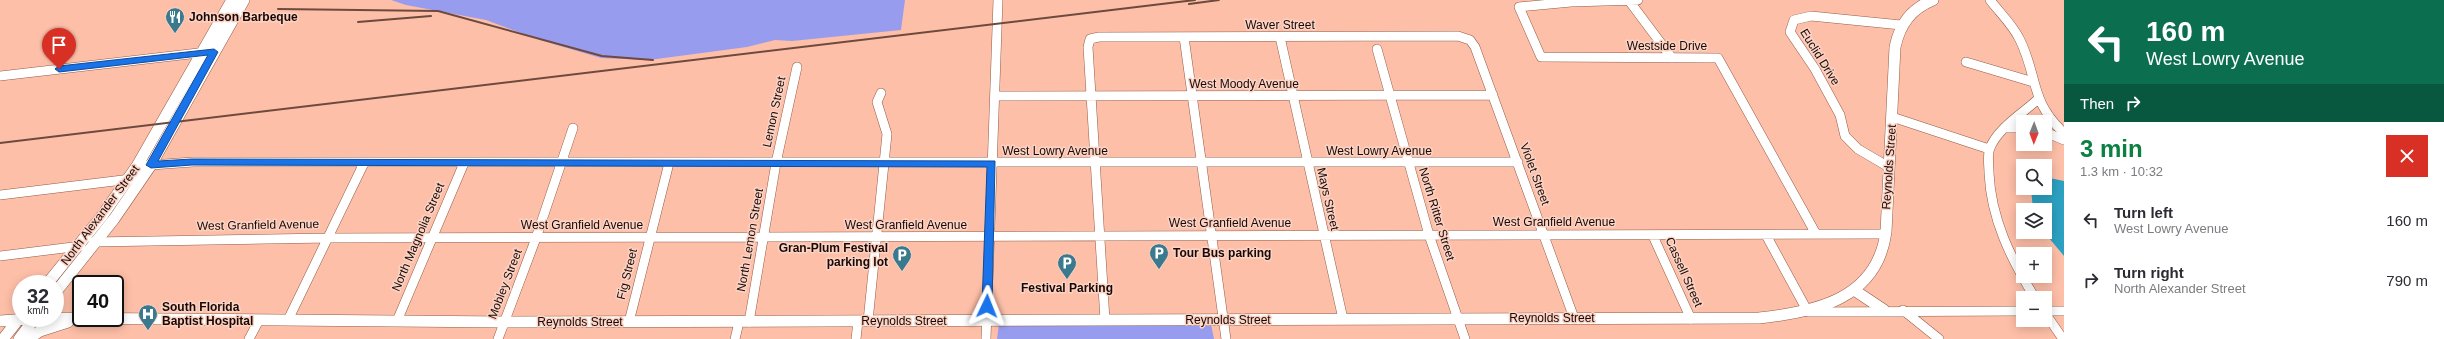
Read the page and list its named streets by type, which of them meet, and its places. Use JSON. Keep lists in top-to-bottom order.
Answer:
{
  "streets": {
    "main road": ["Reynolds Street", "North Alexander Street"],
    "street": [
      "Waver Street",
      "Westside Drive",
      "Euclid Drive",
      "West Moody Avenue",
      "Lemon Street",
      "West Lowry Avenue",
      "Violet Street",
      "Mays Street",
      "North Ritter Street",
      "West Granfield Avenue",
      "North Magnolia Street",
      "North Lemon Street",
      "Cassell Street",
      "Fig Street",
      "Mobley Street"
    ]
  },
  "crossings": [
    ["Waver Street", "West Moody Avenue"],
    ["Waver Street", "Violet Street"],
    ["Waver Street", "Mays Street"],
    ["Westside Drive", "West Granfield Avenue"],
    ["Euclid Drive", "Reynolds Street"],
    ["West Moody Avenue", "Violet Street"],
    ["West Moody Avenue", "Mays Street"],
    ["West Moody Avenue", "North Ritter Street"],
    ["Lemon Street", "West Lowry Avenue"],
    ["Lemon Street", "North Lemon Street"],
    ["West Lowry Avenue", "Violet Street"],
    ["West Lowry Avenue", "Mays Street"],
    ["West Lowry Avenue", "North Ritter Street"],
    ["West Lowry Avenue", "North Alexander Street"],
    ["West Lowry Avenue", "North Magnolia Street"],
    ["West Lowry Avenue", "North Lemon Street"],
    ["West Lowry Avenue", "Fig Street"],
    ["West Lowry Avenue", "Mobley Street"],
    ["Reynolds Street", "Violet Street"],
    ["Reynolds Street", "Mays Street"],
    ["Reynolds Street", "North Ritter Street"],
    ["Reynolds Street", "West Granfield Avenue"],
    ["Reynolds Street", "North Magnolia Street"],
    ["Reynolds Street", "North Lemon Street"],
    ["Reynolds Street", "Cassell Street"],
    ["Reynolds Street", "Fig Street"],
    ["Reynolds Street", "Mobley Street"],
    ["Violet Street", "West Granfield Avenue"],
    ["Mays Street", "West Granfield Avenue"],
    ["North Ritter Street", "West Granfield Avenue"],
    ["North Alexander Street", "West Granfield Avenue"],
    ["West Granfield Avenue", "North Magnolia Street"],
    ["West Granfield Avenue", "North Lemon Street"],
    ["West Granfield Avenue", "Cassell Street"],
    ["West Granfield Avenue", "Fig Street"],
    ["West Granfield Avenue", "Mobley Street"]
  ],
  "places": {
    "restaurant": ["Johnson Barbeque"],
    "parking": ["Tour Bus parking", "Gran-Plum Festival parking lot", "Festival Parking"],
    "hospital": ["South Florida Baptist Hospital"]
  },
  "north": "bottom",
  "page": {
    "turn": ["160 m", "West Lowry Avenue"],
    "then": "Then",
    "map_buttons": ["+", "−"],
    "heading": ["3 min", "1.3 km · 10:32"],
    "list": [
      {
        "name": "Turn left",
        "note": "West Lowry Avenue",
        "value": "160 m"
      },
      {
        "name": "Turn right",
        "note": "North Alexander Street",
        "value": "790 m"
      }
    ],
    "speed": "32 km/h",
    "limit": "40"
  }
}
